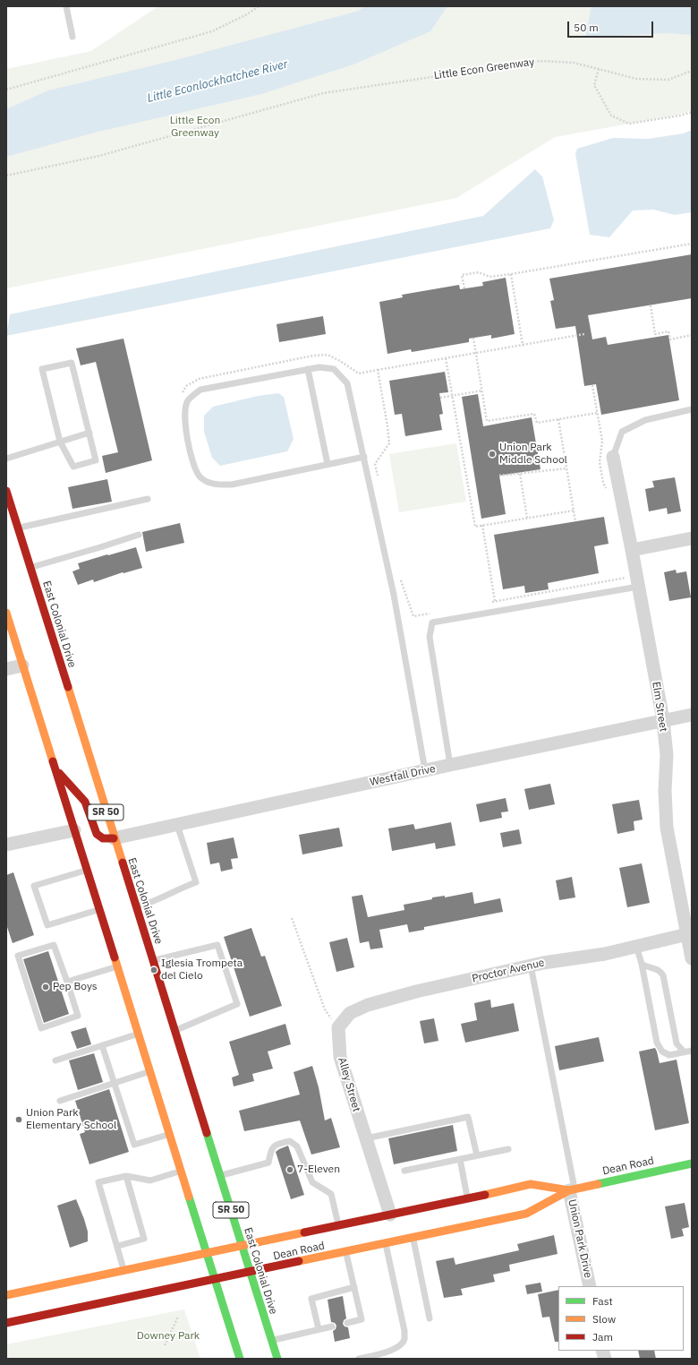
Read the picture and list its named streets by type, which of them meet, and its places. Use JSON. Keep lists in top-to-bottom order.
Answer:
{
  "streets": {
    "main road": ["East Colonial Drive", "SR 50", "Dean Road"],
    "street": [
      "Elm Street",
      "Westfall Drive",
      "Proctor Avenue",
      "Alley Street",
      "Union Park Drive"
    ],
    "path": ["Little Econ Greenway"]
  },
  "crossings": [
    ["East Colonial Drive", "Westfall Drive"],
    ["East Colonial Drive", "Dean Road"],
    ["Elm Street", "Westfall Drive"],
    ["Elm Street", "Proctor Avenue"],
    ["SR 50", "Dean Road"],
    ["Proctor Avenue", "Alley Street"],
    ["Alley Street", "Dean Road"],
    ["Dean Road", "Union Park Drive"]
  ],
  "water": ["Little Econlockhatchee River"],
  "parks": ["Little Econ Greenway", "Downey Park"],
  "places": [
    "Union Park Middle School",
    "Iglesia Trompeta del Cielo",
    "Pep Boys",
    "Union Park Elementary School",
    "7-Eleven"
  ],
  "legend": ["Fast", "Slow", "Jam"],
  "scale_bar": "50 m"
}
